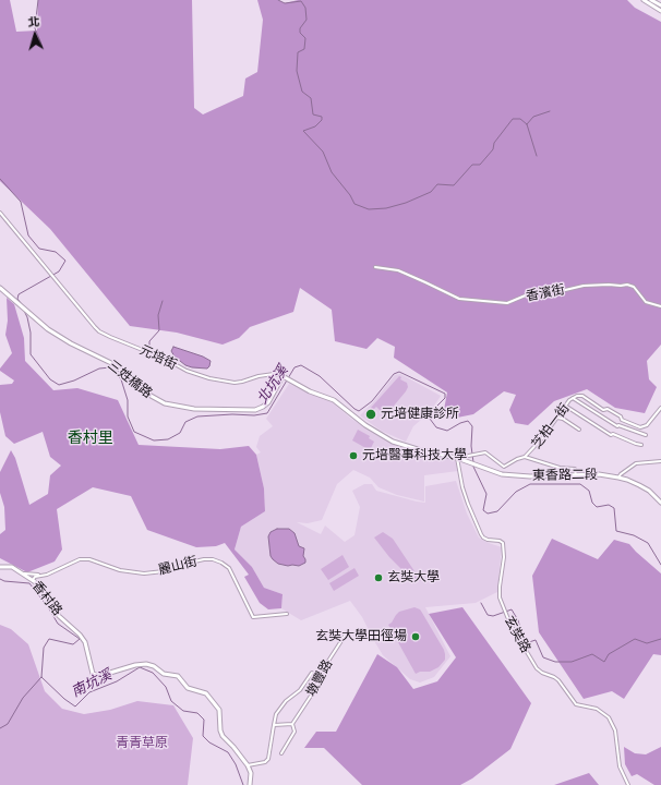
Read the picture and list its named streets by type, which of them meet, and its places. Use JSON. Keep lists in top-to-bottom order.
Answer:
{
  "streets": {
    "street": [
      "香濱街",
      "元培街",
      "三姓橋路",
      "芝柏一街",
      "東香路二段",
      "麗山街",
      "香村路",
      "玄奘路",
      "墩豐路"
    ]
  },
  "crossings": [
    ["元培街", "三姓橋路"],
    ["東香路二段", "玄奘路"],
    ["麗山街", "香村路"],
    ["香村路", "墩豐路"]
  ],
  "districts": ["香村里"],
  "water": ["北坑溪", "南坑溪"],
  "parks": ["青青草原"],
  "places": [
    "元培健康診所",
    "元培醫事科技大學",
    "玄奘大學",
    "玄奘大學田徑場"
  ],
  "north": "top"
}
